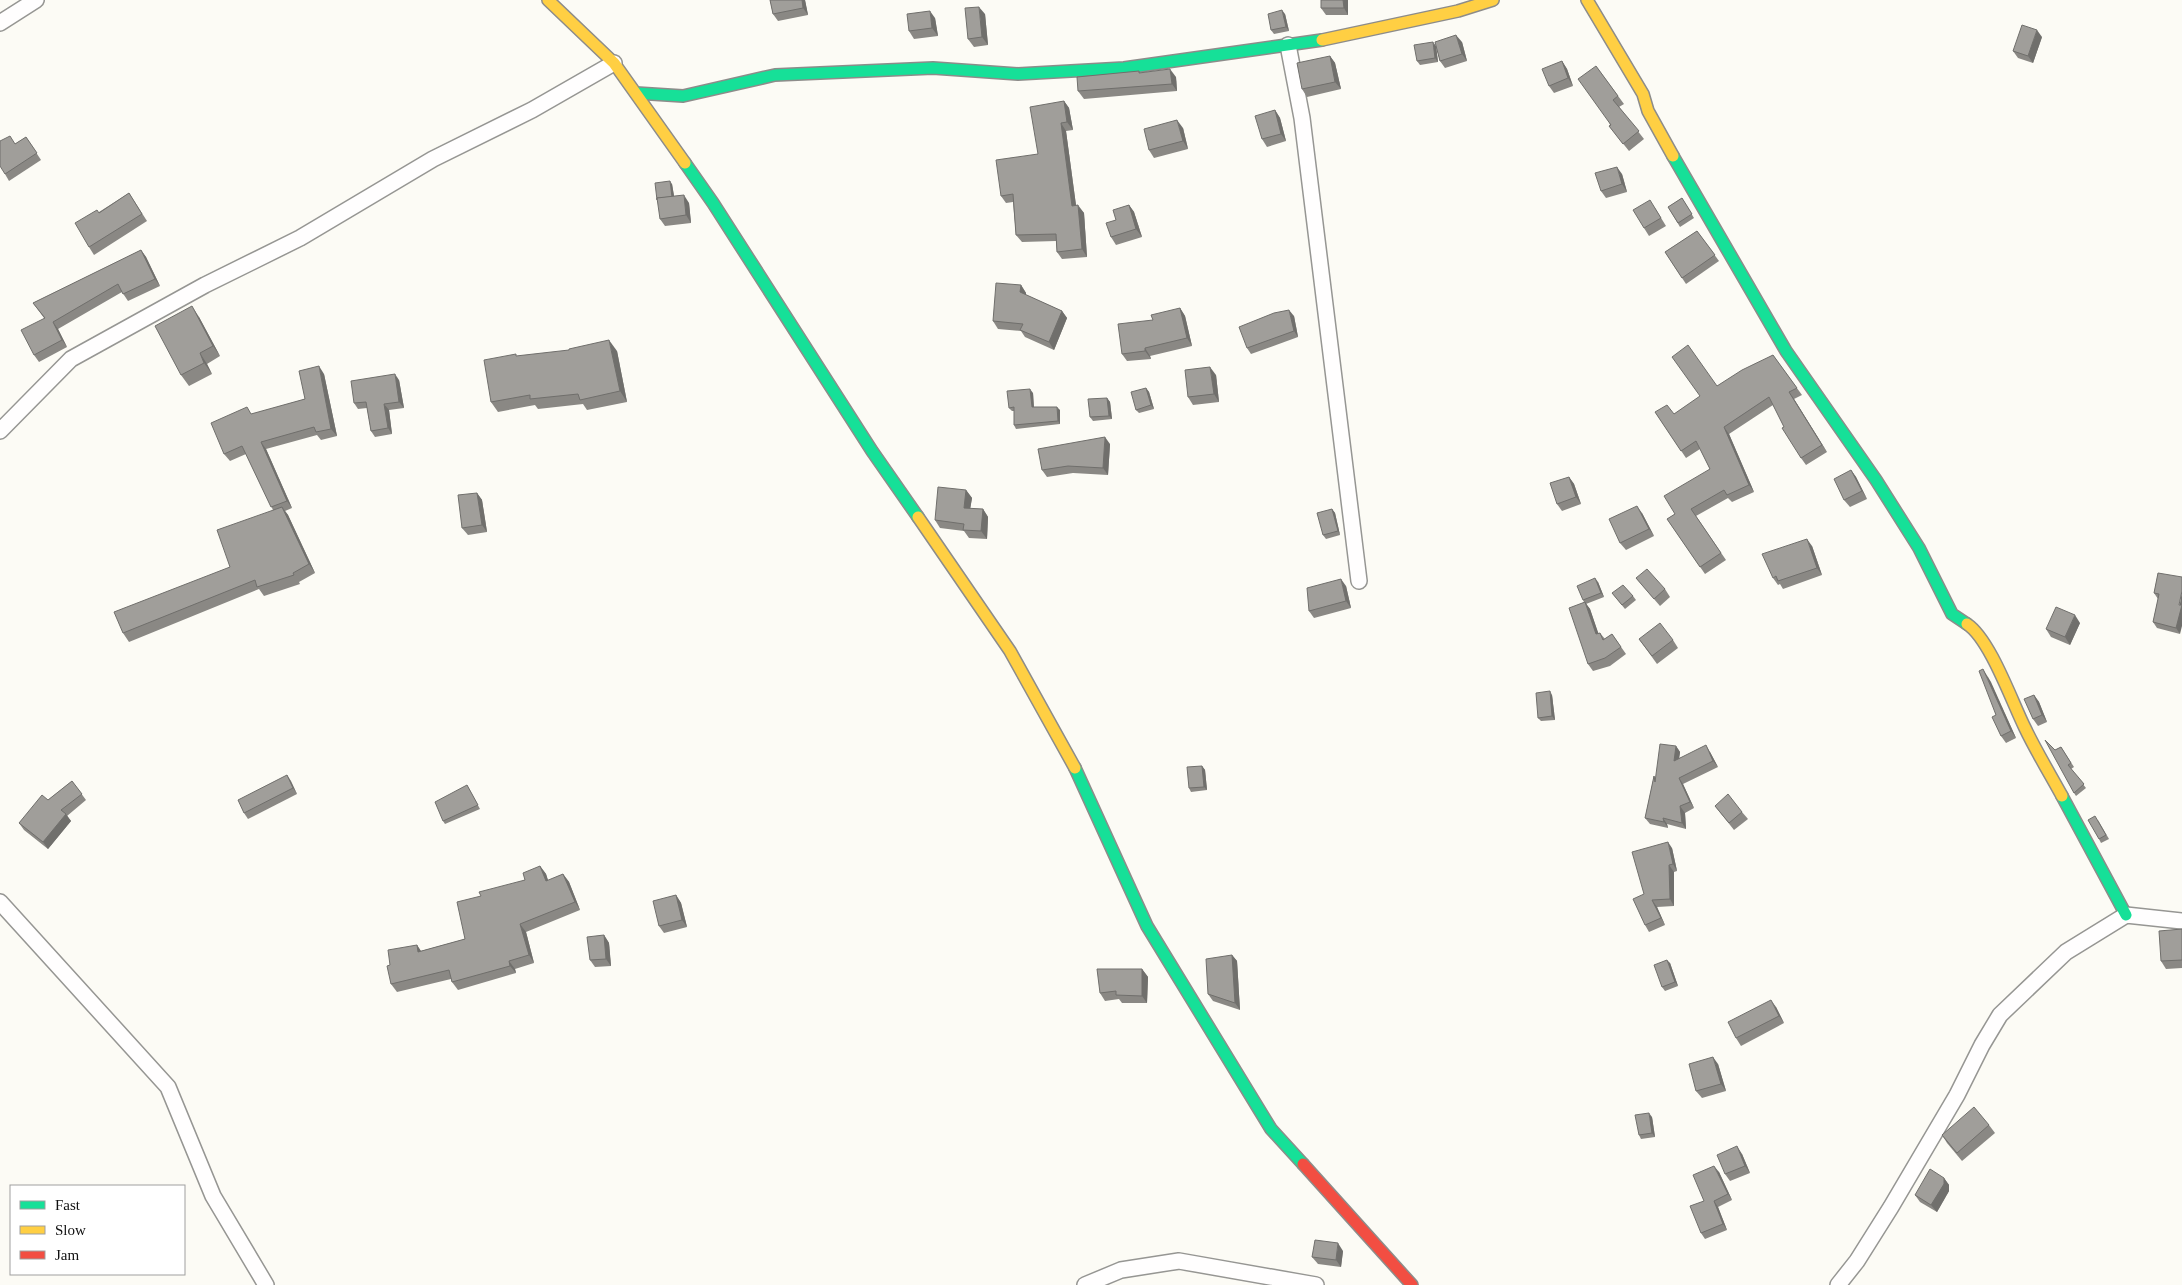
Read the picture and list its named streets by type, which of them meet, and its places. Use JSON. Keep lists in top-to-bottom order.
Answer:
{
  "legend": ["Fast", "Slow", "Jam"]
}
